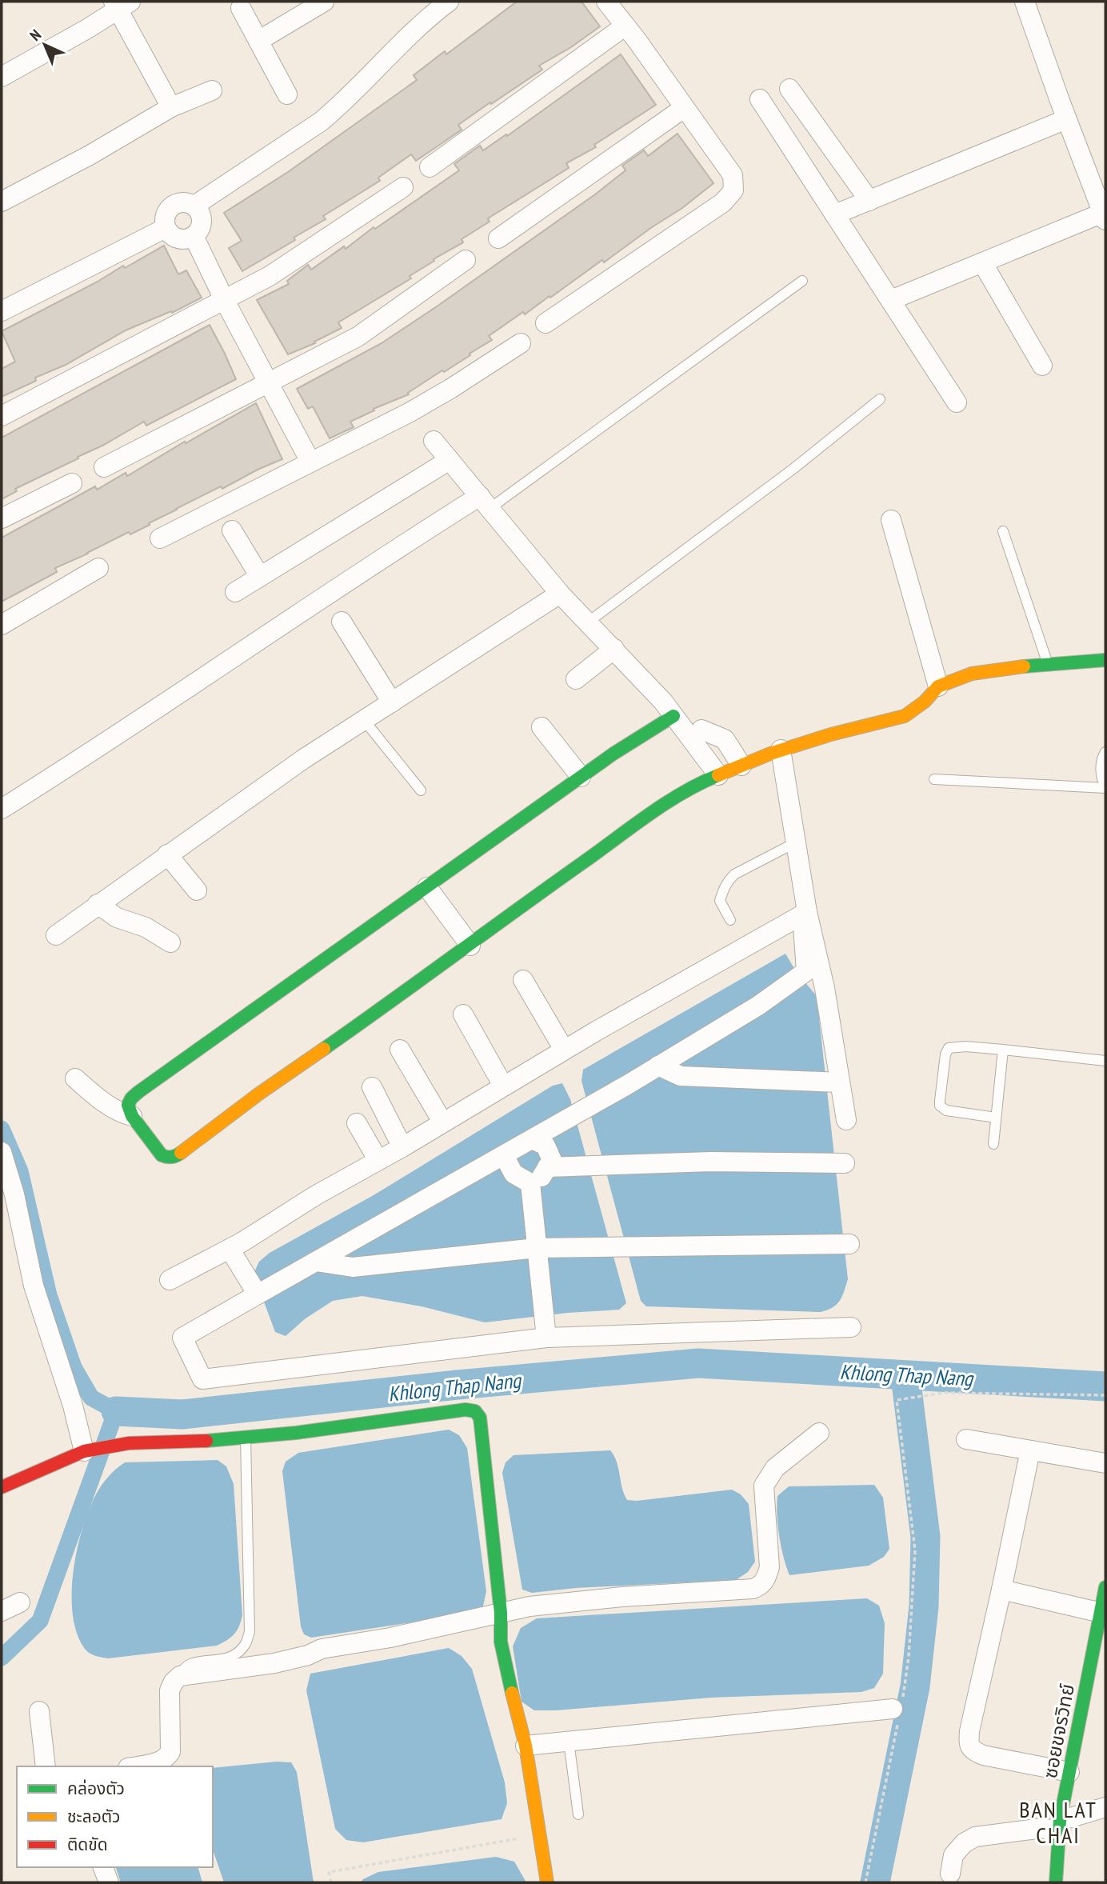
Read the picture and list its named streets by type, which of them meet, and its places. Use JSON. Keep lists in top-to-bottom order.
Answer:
{
  "streets": {
    "street": ["ซอยขจรวิทย์"]
  },
  "districts": ["BAN LAT CHAI"],
  "water": ["Khlong Thap Nang"],
  "legend": ["คล่องตัว", "ชะลอตัว", "ติดขัด"],
  "north": "top left"
}
